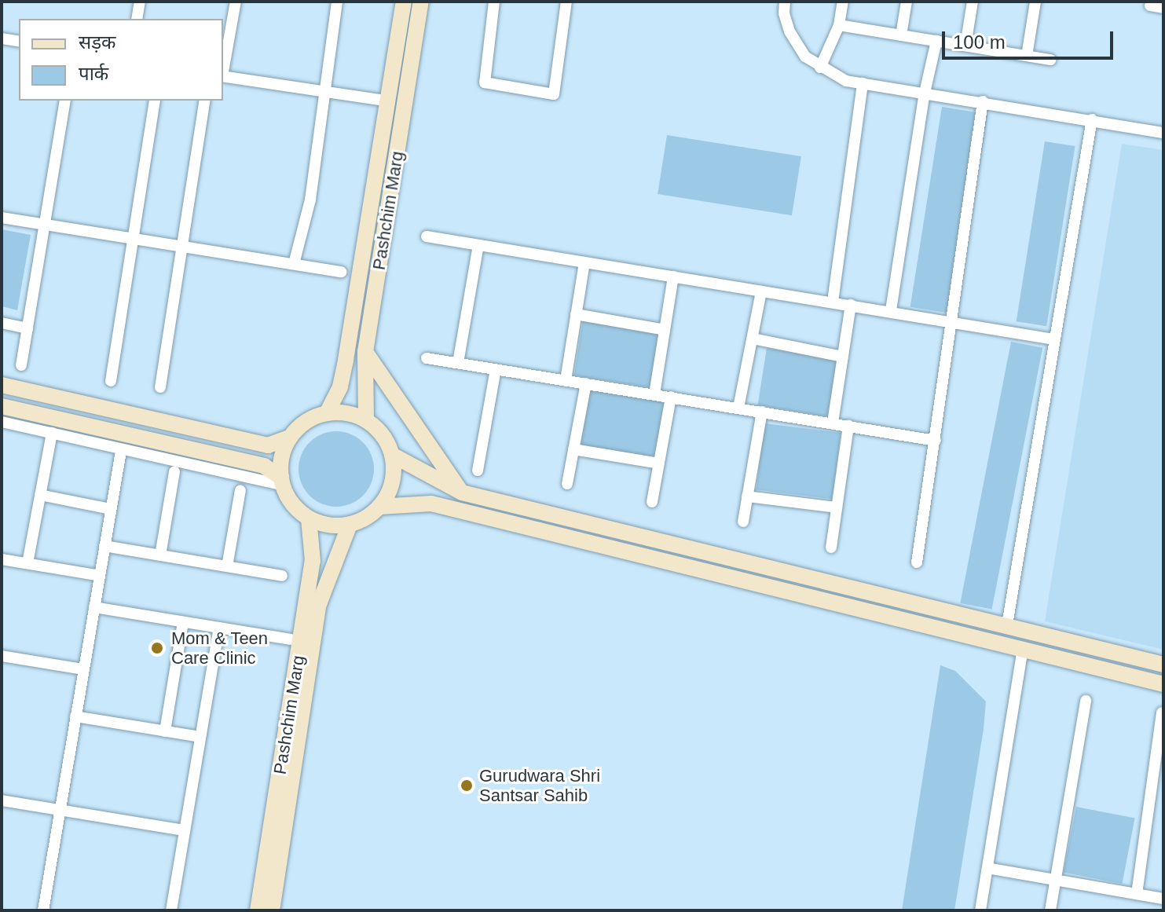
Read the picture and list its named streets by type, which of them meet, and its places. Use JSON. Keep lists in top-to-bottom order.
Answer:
{
  "streets": {
    "main road": ["Pashchim Marg"]
  },
  "places": ["Mom & Teen Care Clinic", "Gurudwara Shri Santsar Sahib"],
  "legend": ["सड़क", "पार्क"],
  "scale_bar": "100 m"
}
